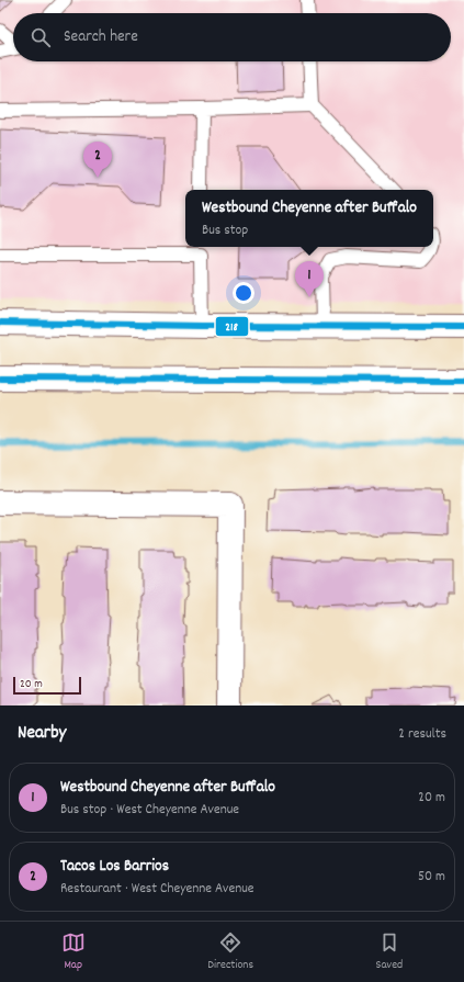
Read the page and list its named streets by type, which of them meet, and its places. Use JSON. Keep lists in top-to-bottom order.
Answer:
{
  "lines": ["transit line 218"],
  "scale_bar": "20 m",
  "page": {
    "search": "Search here",
    "pins": ["2", "1"],
    "popup": ["Westbound Cheyenne after Buffalo", "Bus stop"],
    "scale": "20 m",
    "heading": ["Nearby", "2 results"],
    "list": [
      {
        "mark": "1",
        "name": "Westbound Cheyenne after Buffalo",
        "note": "Bus stop · West Cheyenne Avenue",
        "value": "20 m"
      },
      {
        "mark": "2",
        "name": "Tacos Los Barrios",
        "note": "Restaurant · West Cheyenne Avenue",
        "value": "50 m"
      }
    ],
    "nav": ["Map", "Directions", "Saved"]
  }
}
